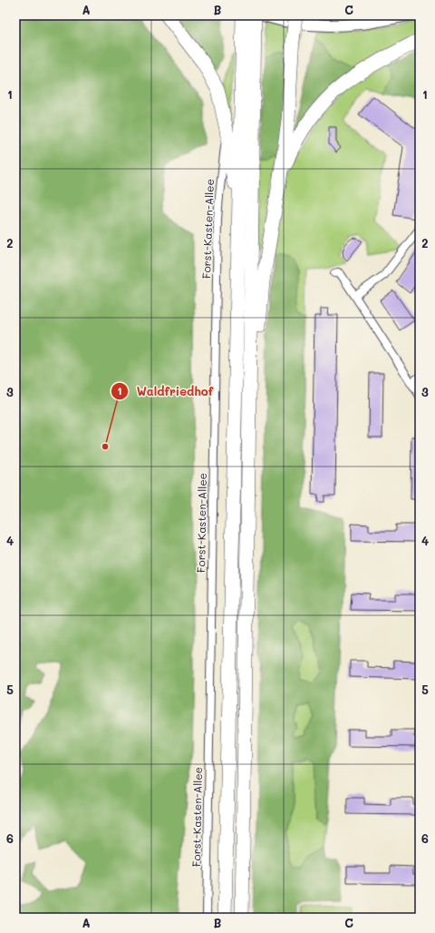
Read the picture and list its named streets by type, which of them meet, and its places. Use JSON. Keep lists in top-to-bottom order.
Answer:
{
  "streets": {
    "street": ["Forst-Kasten-Allee"]
  },
  "places": ["Waldfriedhof"],
  "grid": {
    "columns": ["A", "B", "C"],
    "rows": [
      "1",
      "2",
      "3",
      "4",
      "5",
      "6"
    ]
  }
}
